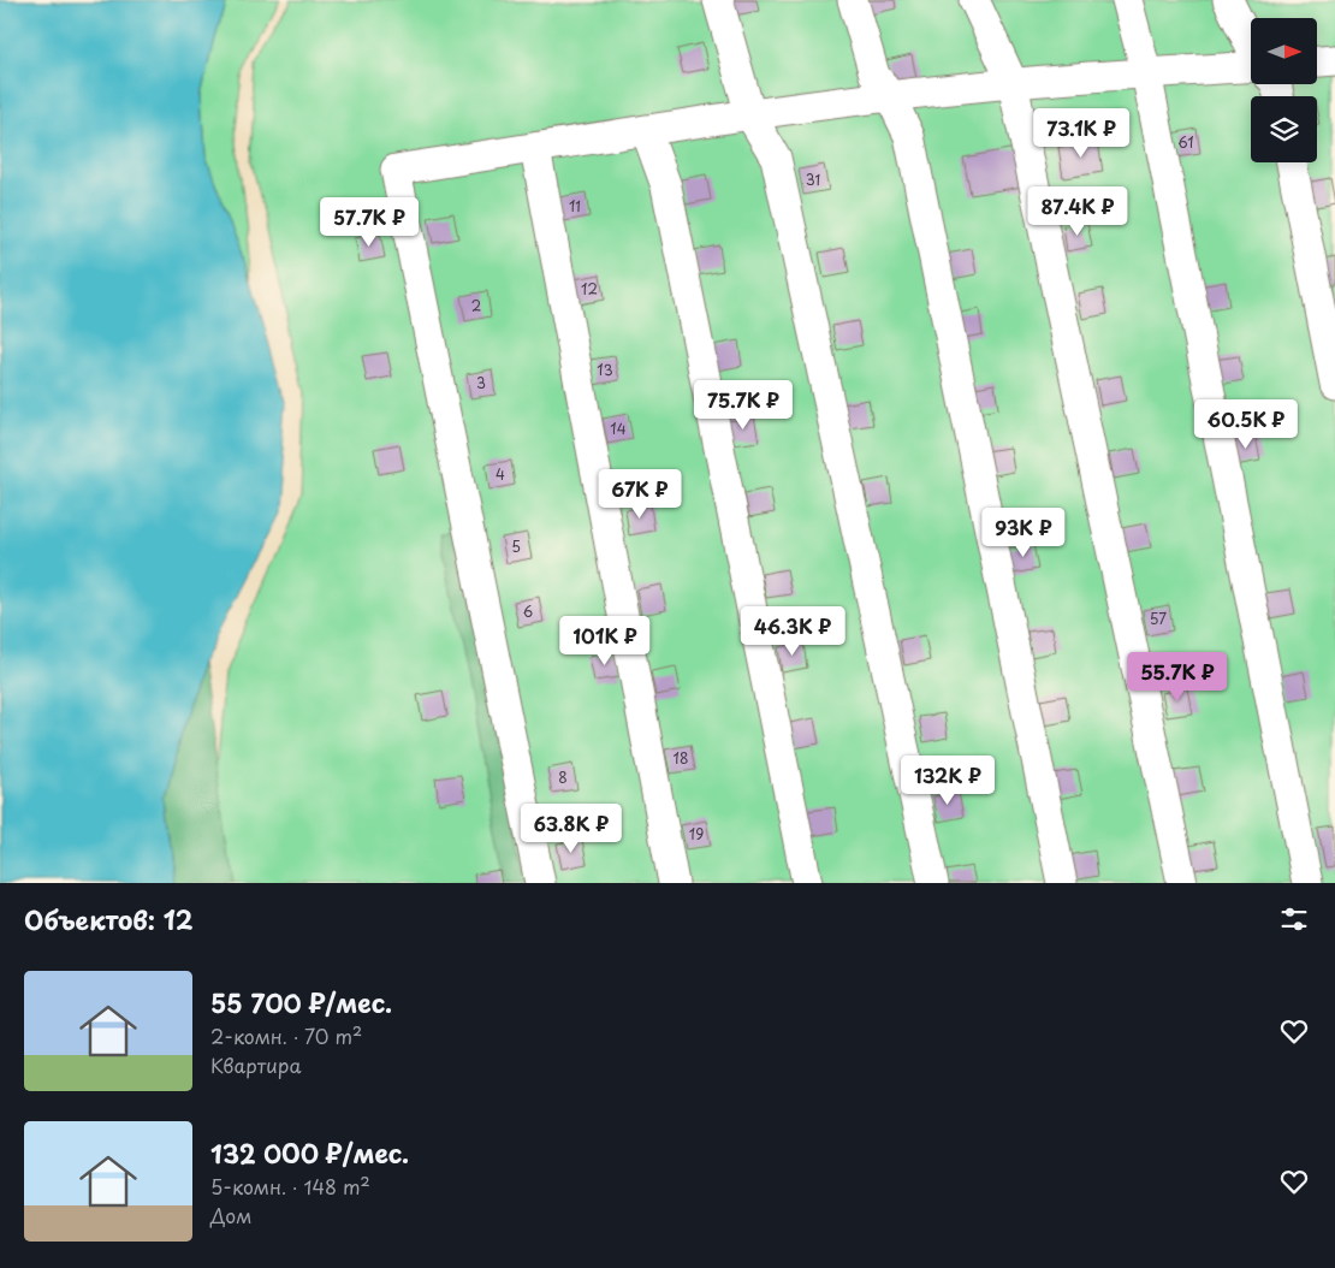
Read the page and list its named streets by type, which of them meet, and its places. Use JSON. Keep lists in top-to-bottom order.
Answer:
{
  "house_numbers": [
    "61",
    "31",
    "11",
    "12",
    "2",
    "13",
    "3",
    "14",
    "4",
    "5",
    "6",
    "57",
    "18",
    "8",
    "19"
  ],
  "north": "right",
  "page": {
    "price": [
      "73.1K ₽",
      "87.4K ₽",
      "57.7K ₽",
      "75.7K ₽",
      "60.5K ₽",
      "67K ₽",
      "93K ₽",
      "46.3K ₽",
      "101K ₽",
      "55.7K ₽",
      "132K ₽",
      "63.8K ₽"
    ],
    "heading": "Объектов: 12",
    "list": [
      {
        "name": "55 700 ₽/мес.",
        "note": "2-комн. · 70 m² · Квартира"
      },
      {
        "name": "132 000 ₽/мес.",
        "note": "5-комн. · 148 m² · Дом"
      }
    ]
  }
}
